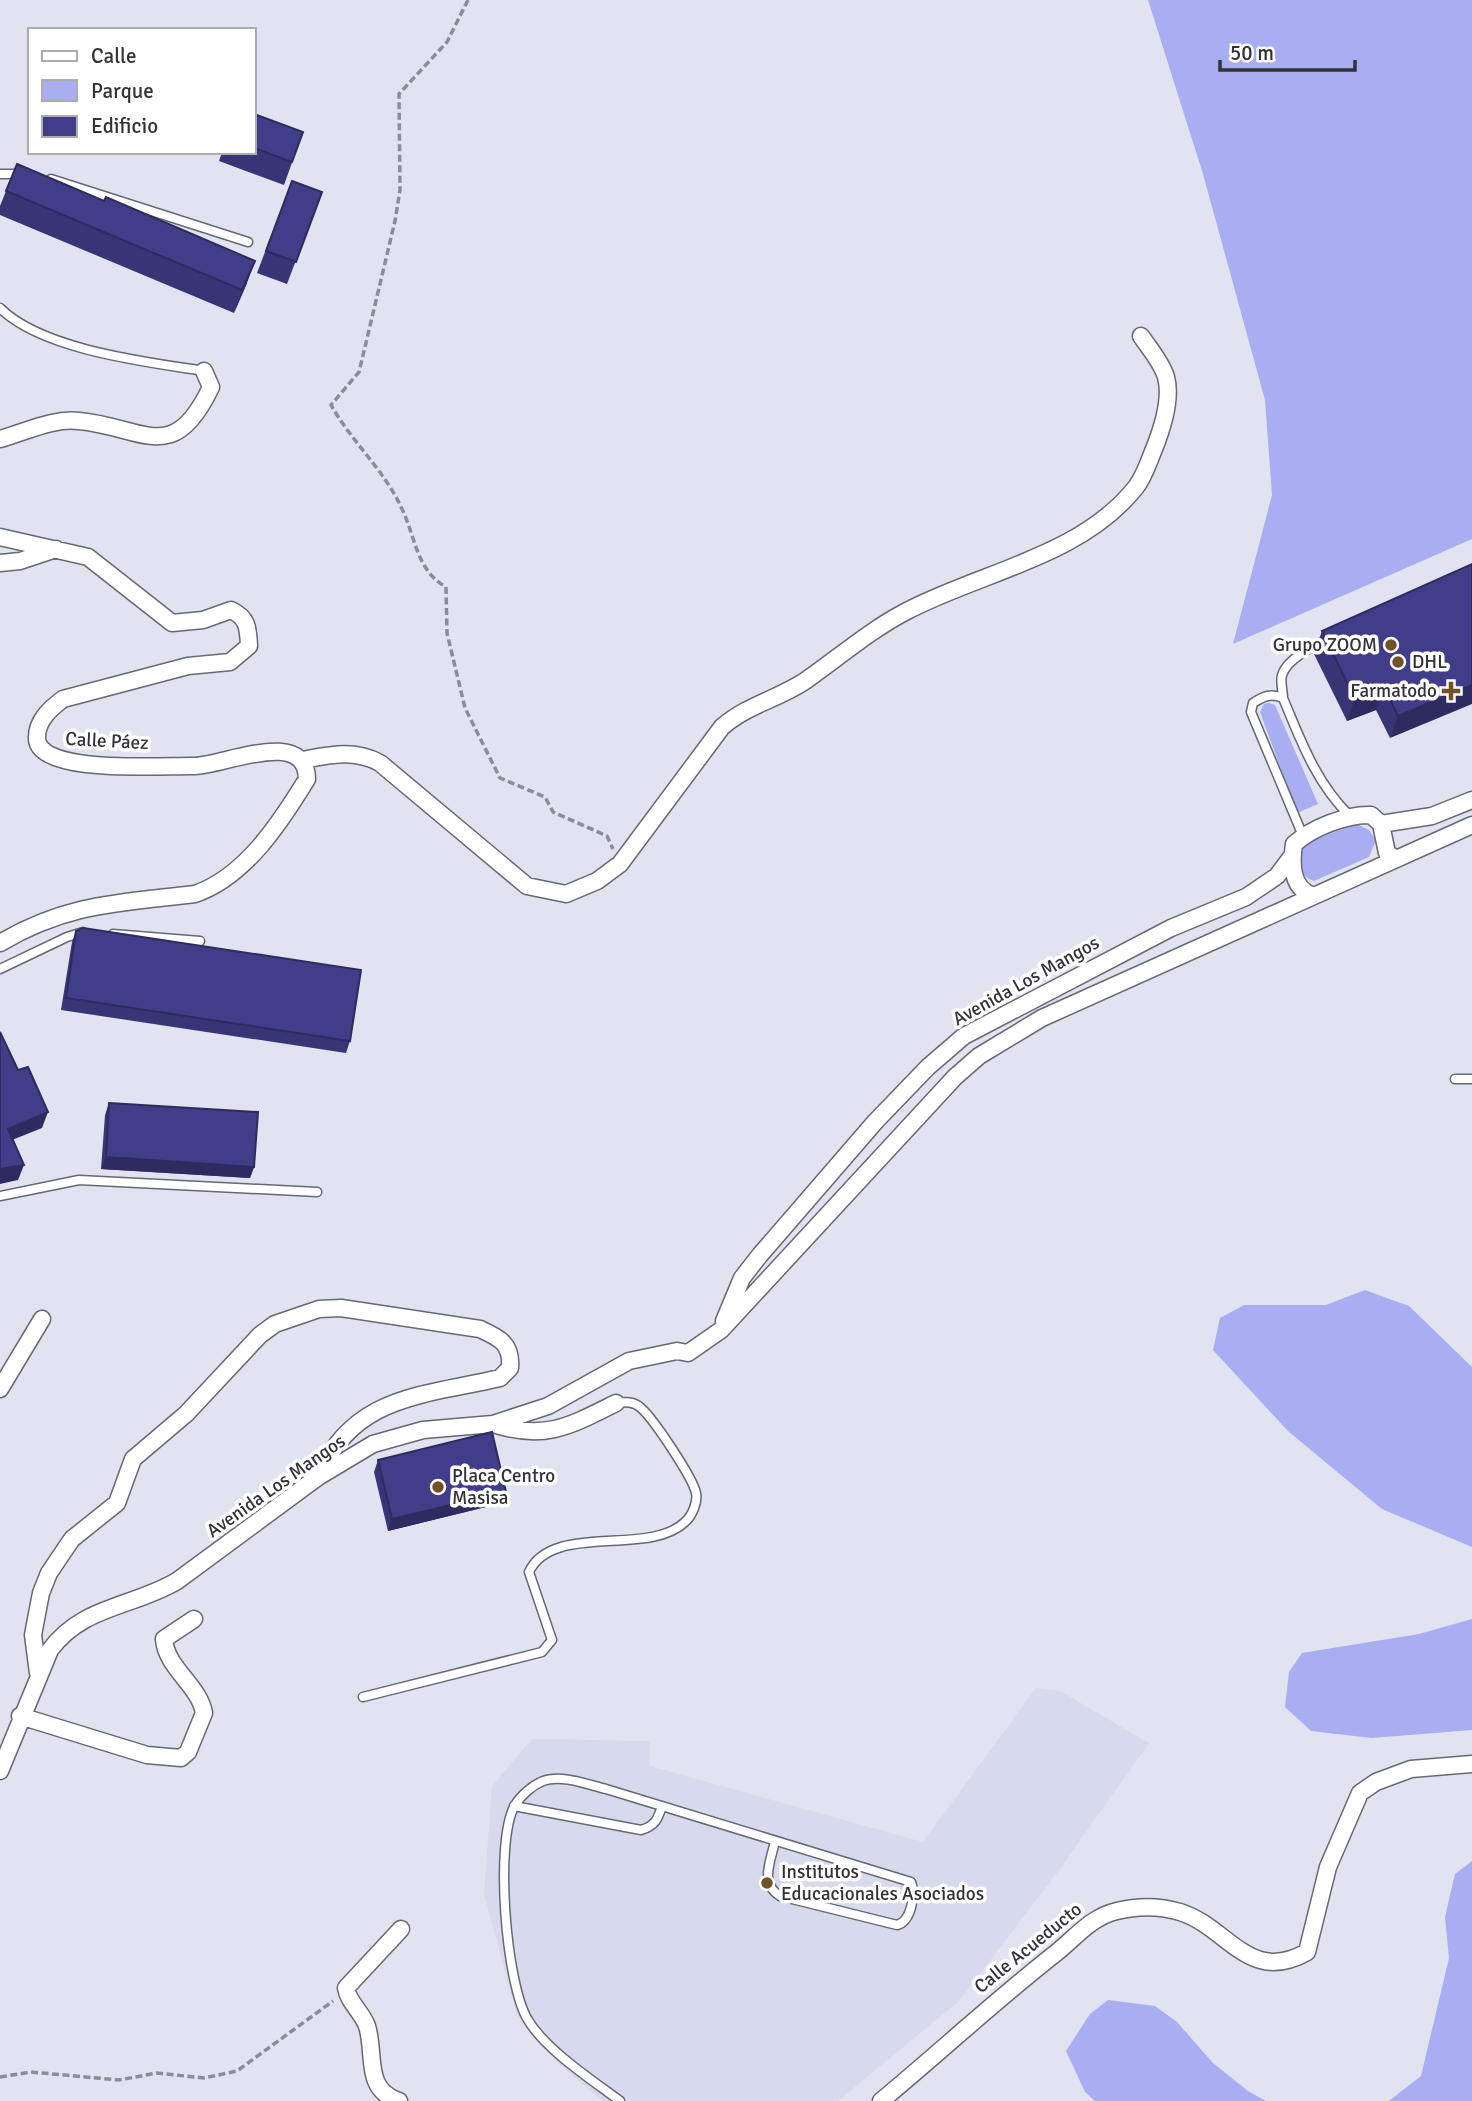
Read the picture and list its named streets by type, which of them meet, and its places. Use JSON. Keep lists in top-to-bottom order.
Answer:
{
  "streets": {
    "street": ["Calle Páez", "Avenida Los Mangos", "Calle Acueducto"]
  },
  "places": {
    "other": [
      "Grupo ZOOM",
      "DHL",
      "Placa Centro Masisa",
      "Institutos Educacionales Asociados"
    ],
    "health": ["Farmatodo"]
  },
  "legend": ["Calle", "Parque", "Edificio"],
  "scale_bar": "50 m"
}
